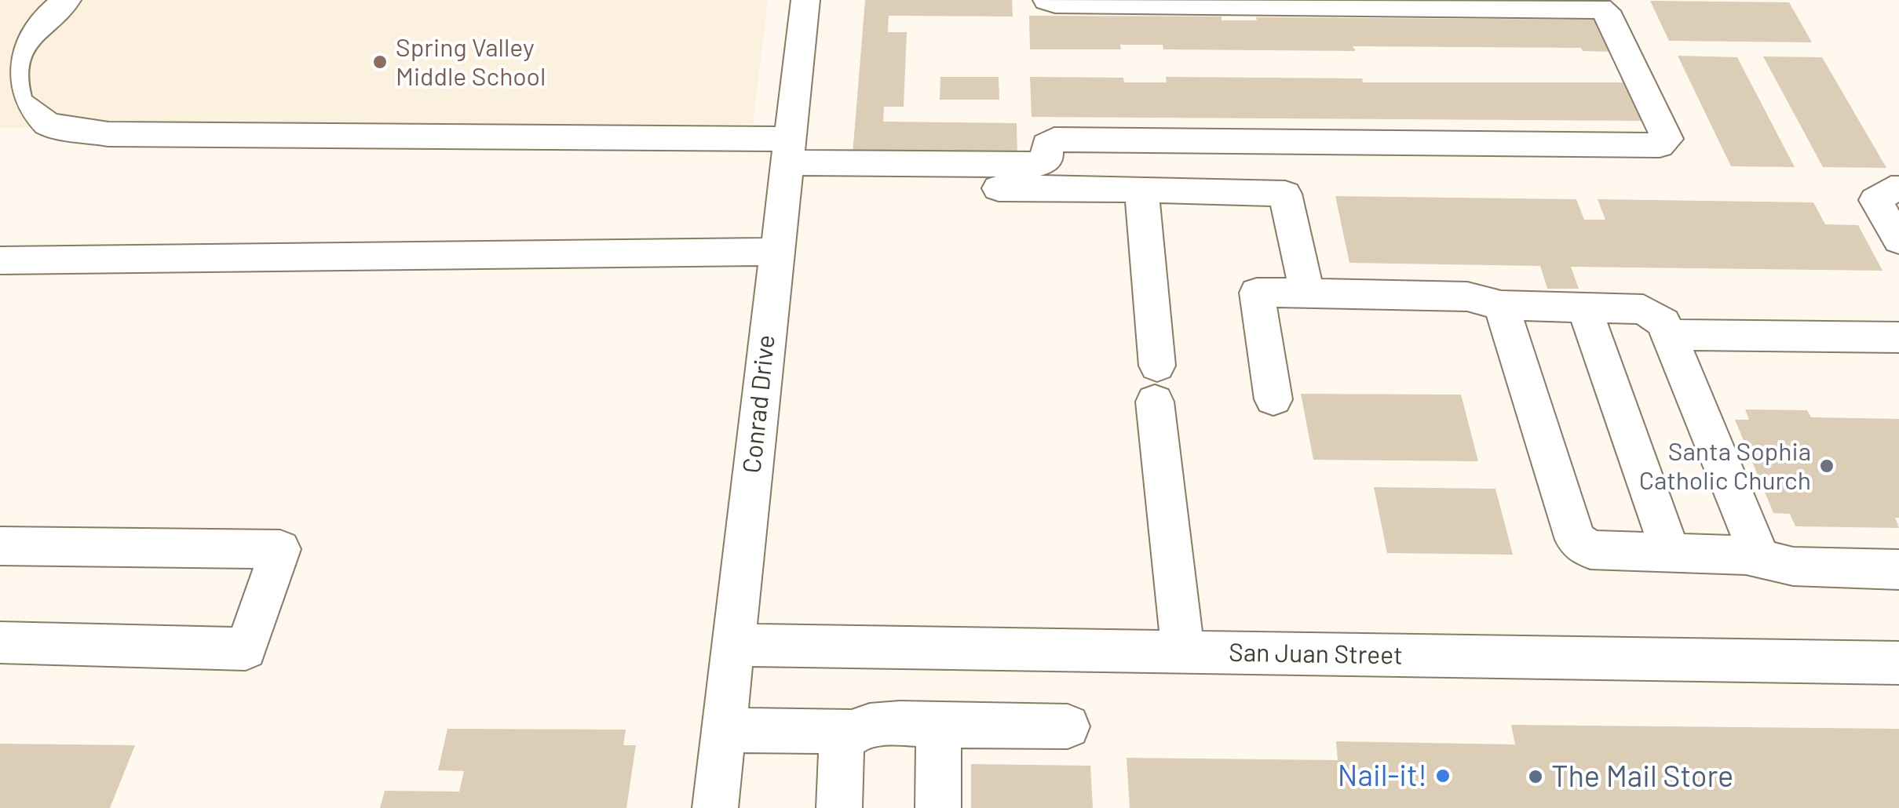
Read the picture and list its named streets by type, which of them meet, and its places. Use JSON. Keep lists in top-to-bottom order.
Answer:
{
  "streets": {
    "street": ["Conrad Drive", "San Juan Street"]
  },
  "crossings": [
    ["Conrad Drive", "San Juan Street"]
  ],
  "places": [
    "Spring Valley Middle School",
    "Santa Sophia Catholic Church",
    "Nail-it!",
    "The Mail Store"
  ]
}
